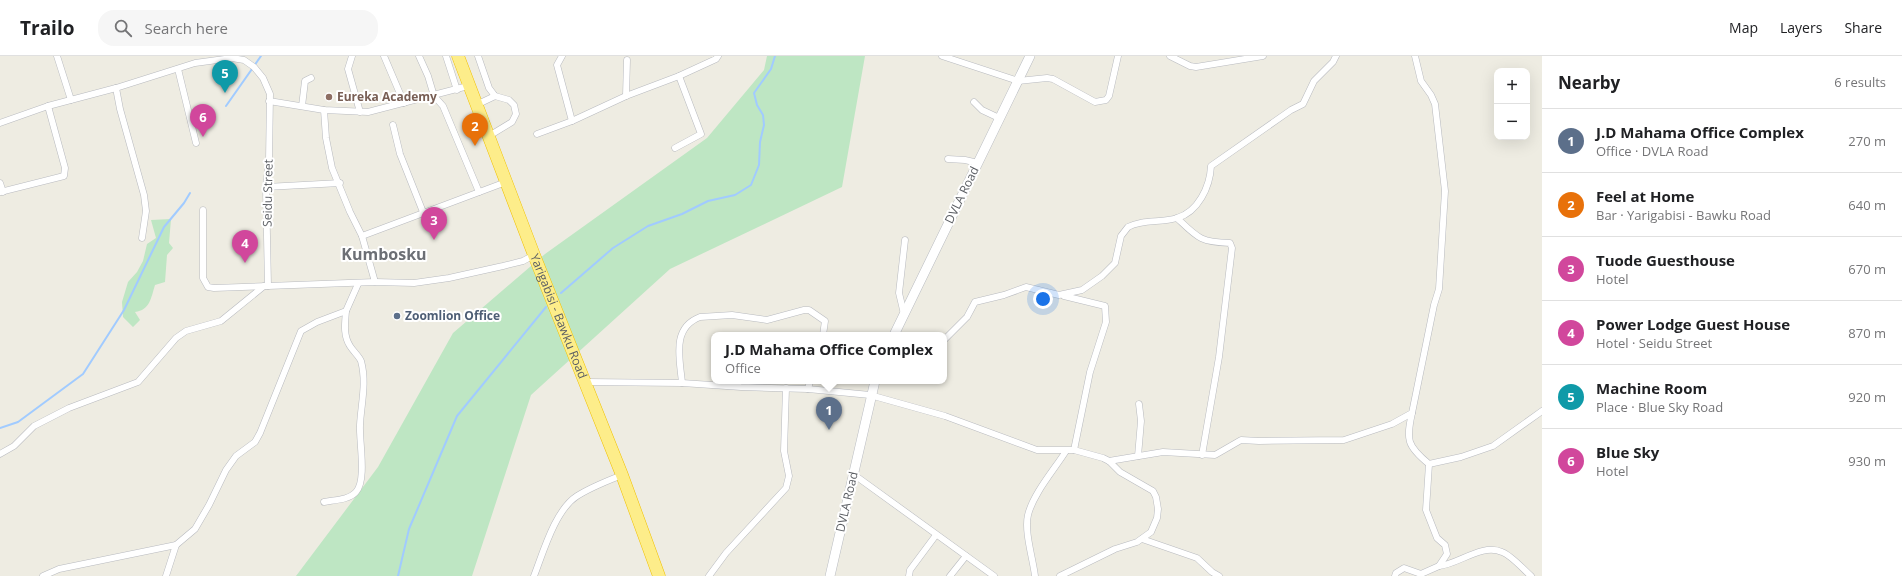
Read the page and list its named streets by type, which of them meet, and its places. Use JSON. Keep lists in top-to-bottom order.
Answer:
{
  "streets": {
    "highway": ["Yarigabisi - Bawku Road"],
    "street": ["Seidu Street", "DVLA Road"]
  },
  "districts": ["Kumbosku"],
  "places": ["Eureka Academy", "Zoomlion Office"],
  "page": {
    "header": "Trailo",
    "search": "Search here",
    "nav": ["Map", "Layers", "Share"],
    "heading": ["Nearby", "6 results"],
    "pins": [
      "5",
      "6",
      "2",
      "3",
      "4",
      "1"
    ],
    "map_buttons": ["+", "−"],
    "list": [
      {
        "mark": "1",
        "name": "J.D Mahama Office Complex",
        "note": "Office · DVLA Road",
        "value": "270 m"
      },
      {
        "mark": "2",
        "name": "Feel at Home",
        "note": "Bar · Yarigabisi - Bawku Road",
        "value": "640 m"
      },
      {
        "mark": "3",
        "name": "Tuode Guesthouse",
        "note": "Hotel",
        "value": "670 m"
      },
      {
        "mark": "4",
        "name": "Power Lodge Guest House",
        "note": "Hotel · Seidu Street",
        "value": "870 m"
      },
      {
        "mark": "5",
        "name": "Machine Room",
        "note": "Place · Blue Sky Road",
        "value": "920 m"
      },
      {
        "mark": "6",
        "name": "Blue Sky",
        "note": "Hotel",
        "value": "930 m"
      }
    ],
    "popup": ["J.D Mahama Office Complex", "Office"]
  }
}
